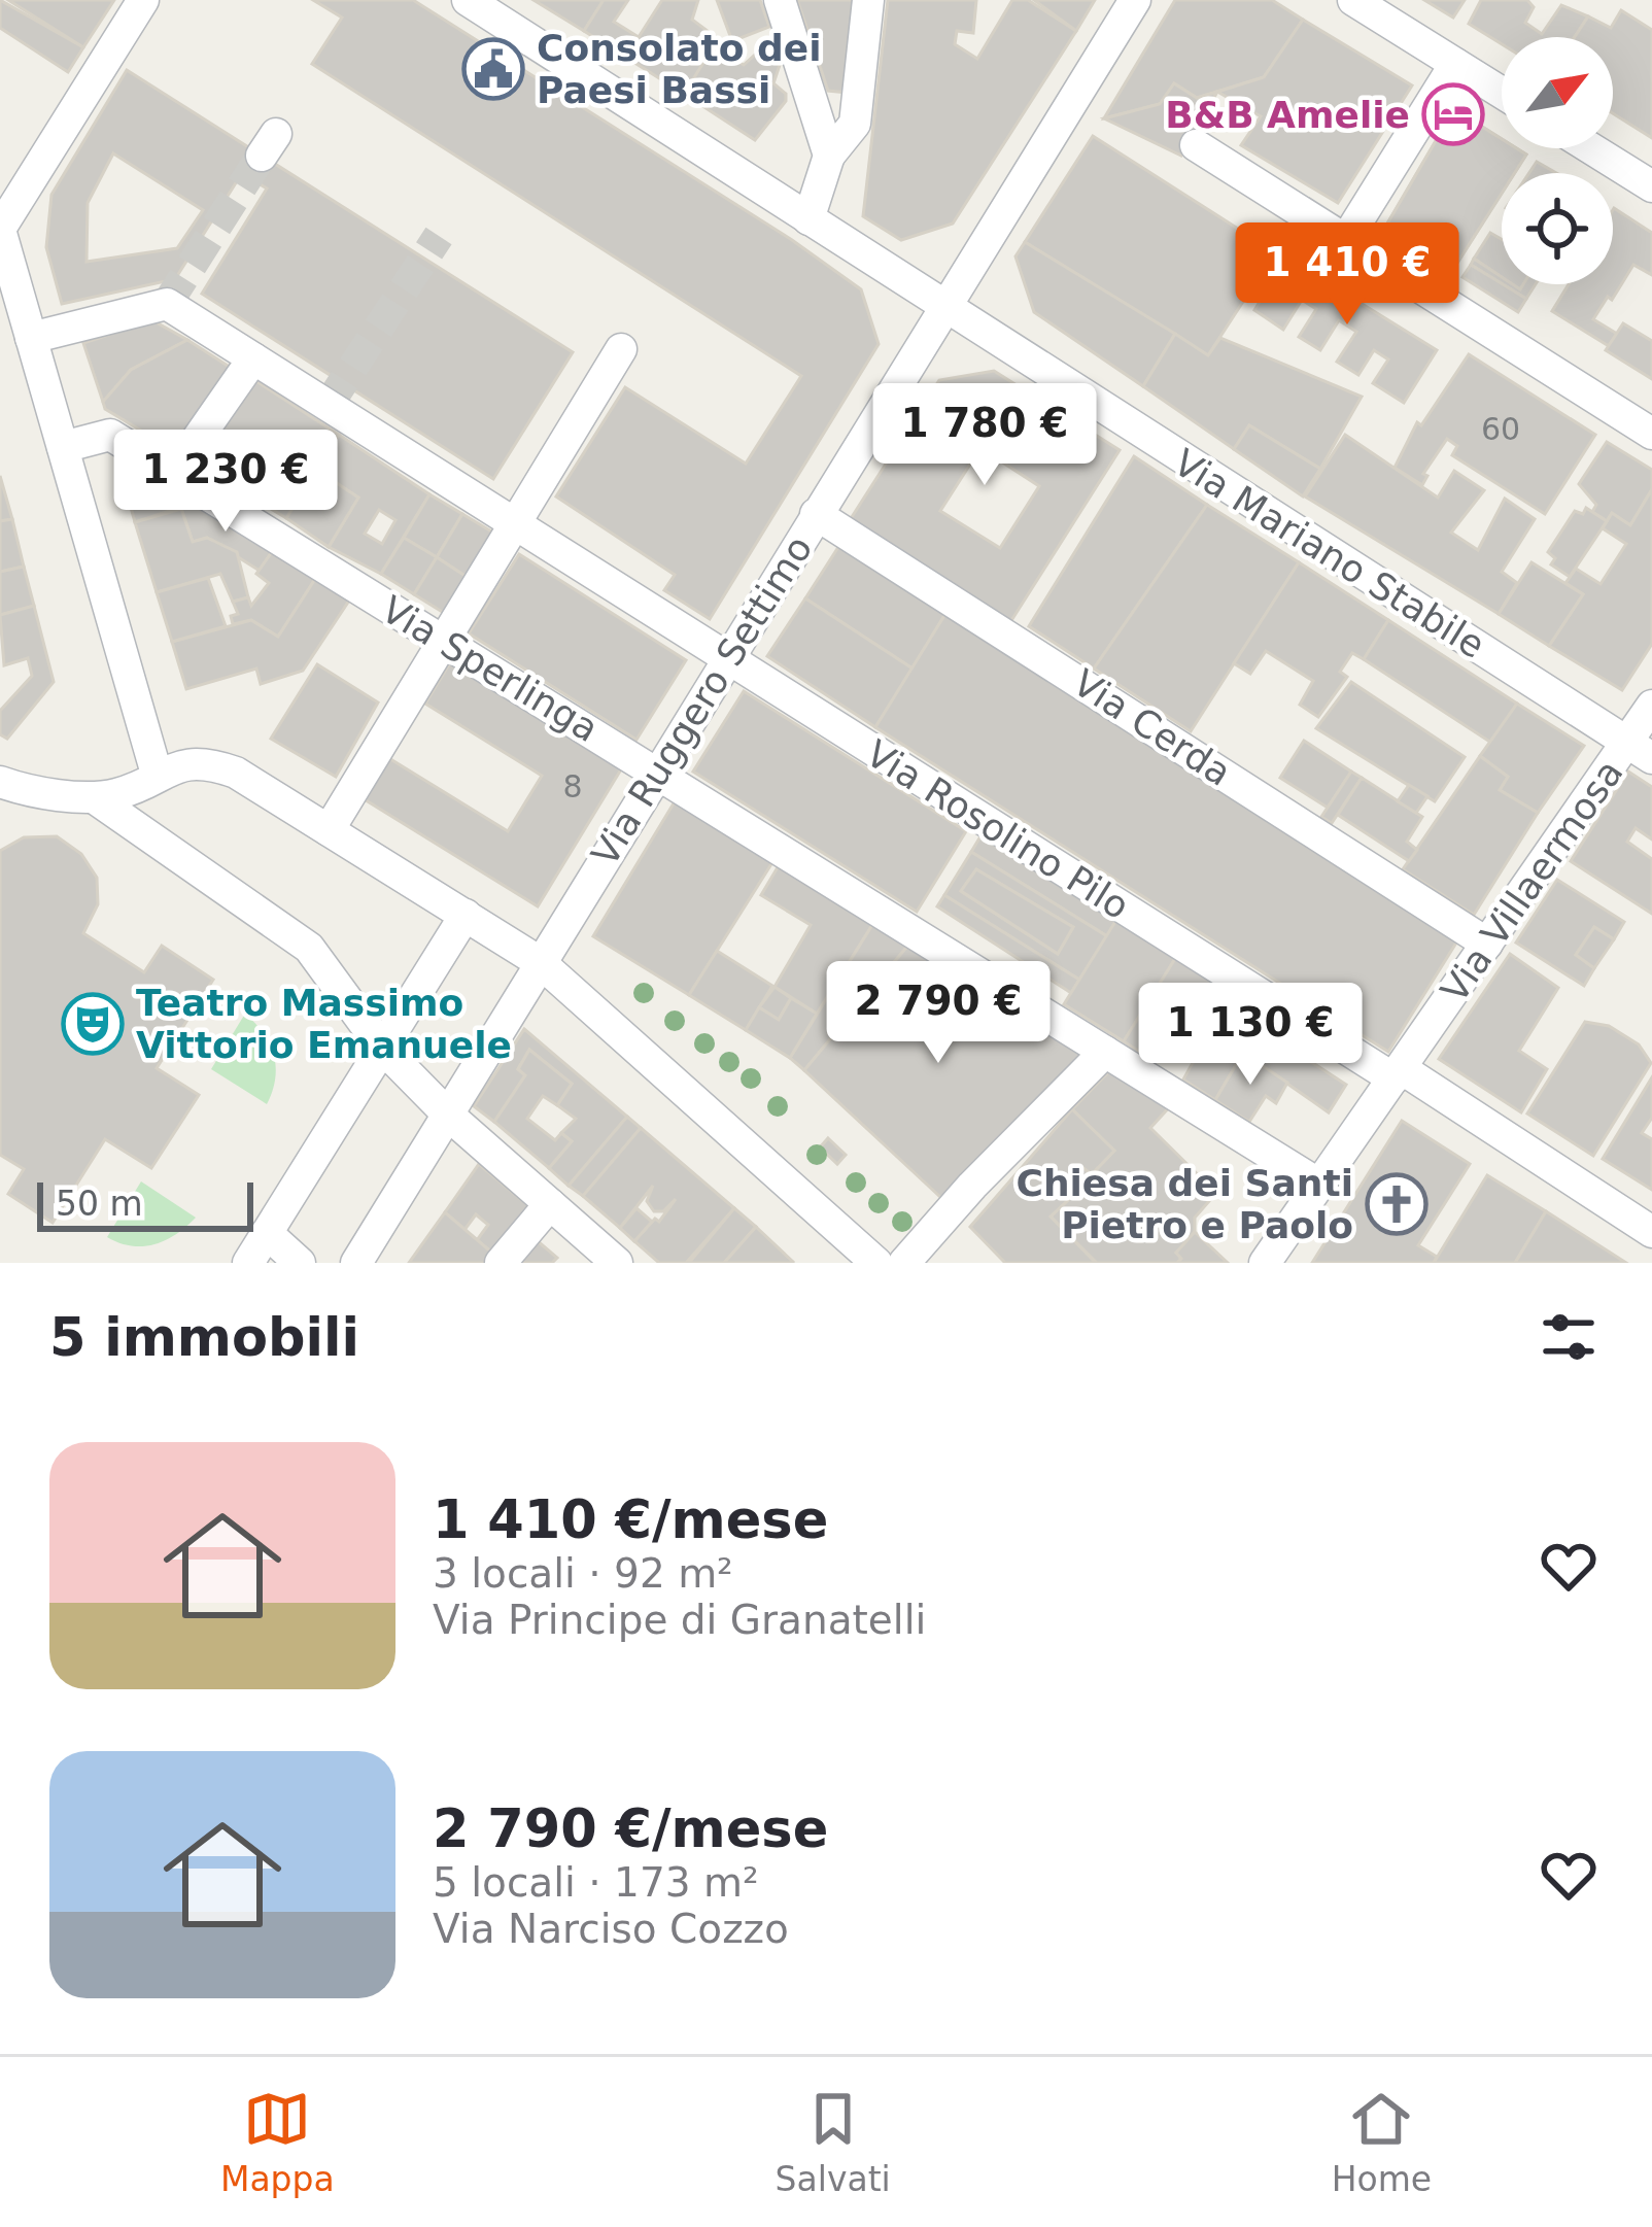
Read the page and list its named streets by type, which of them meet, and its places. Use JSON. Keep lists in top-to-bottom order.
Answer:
{
  "streets": {
    "street": [
      "Via Mariano Stabile",
      "Via Sperlinga",
      "Via Ruggero Settimo",
      "Via Cerda",
      "Via Rosolino Pilo",
      "Via Villaermosa"
    ]
  },
  "crossings": [
    ["Via Mariano Stabile", "Via Ruggero Settimo"],
    ["Via Mariano Stabile", "Via Villaermosa"],
    ["Via Sperlinga", "Via Ruggero Settimo"],
    ["Via Sperlinga", "Via Villaermosa"],
    ["Via Ruggero Settimo", "Via Cerda"],
    ["Via Ruggero Settimo", "Via Rosolino Pilo"],
    ["Via Cerda", "Via Villaermosa"],
    ["Via Rosolino Pilo", "Via Villaermosa"]
  ],
  "places": {
    "public building": ["Consolato dei Paesi Bassi"],
    "hotel": ["B&B Amelie"],
    "theatre": ["Teatro Massimo Vittorio Emanuele"],
    "church": ["Chiesa dei Santi Pietro e Paolo"]
  },
  "house_numbers": ["60", "8"],
  "scale_bar": "50 m",
  "north": "top right",
  "page": {
    "price": [
      "1 410 €",
      "1 780 €",
      "1 230 €",
      "2 790 €",
      "1 130 €"
    ],
    "scale": "50 m",
    "heading": "5 immobili",
    "list": [
      {
        "name": "1 410 €/mese",
        "note": "3 locali · 92 m² · Via Principe di Granatelli"
      },
      {
        "name": "2 790 €/mese",
        "note": "5 locali · 173 m² · Via Narciso Cozzo"
      }
    ],
    "tabs": ["Mappa", "Salvati", "Home"]
  }
}
